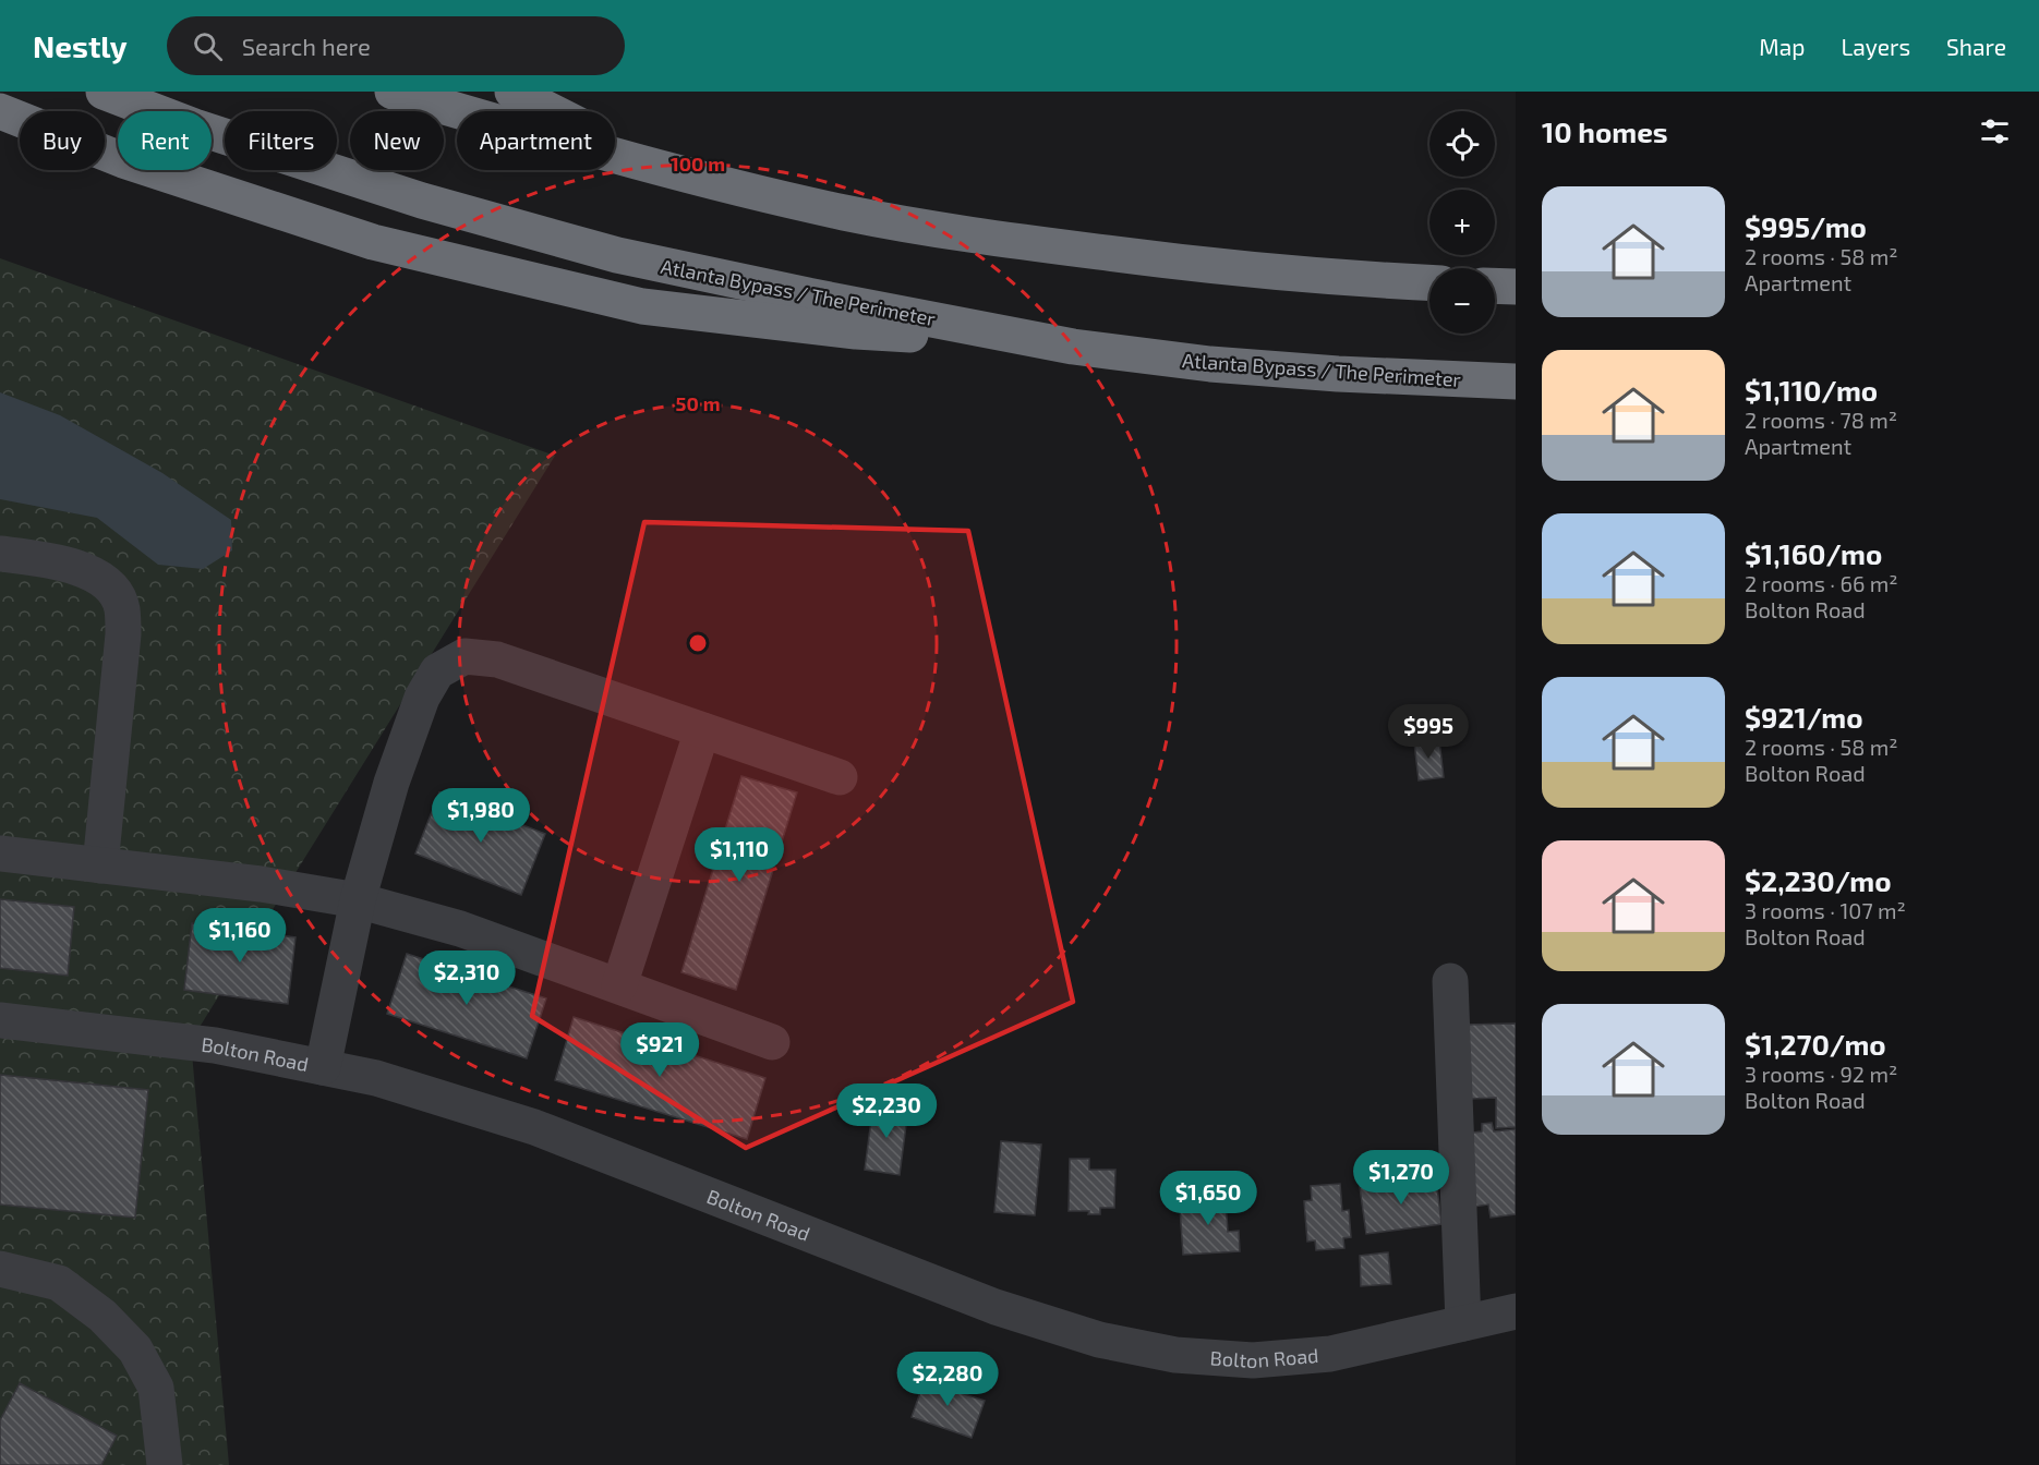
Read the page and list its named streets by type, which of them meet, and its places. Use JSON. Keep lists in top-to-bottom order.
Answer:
{
  "streets": {
    "highway": ["Atlanta Bypass / The Perimeter"],
    "street": ["Bolton Road"]
  },
  "page": {
    "header": "Nestly",
    "search": "Search here",
    "nav": ["Map", "Layers", "Share"],
    "heading": "10 homes",
    "map_buttons": ["+", "−"],
    "chip": [
      "Buy",
      "Rent",
      "Filters",
      "New",
      "Apartment"
    ],
    "list": [
      {
        "name": "$995/mo",
        "note": "2 rooms · 58 m² · Apartment"
      },
      {
        "name": "$1,110/mo",
        "note": "2 rooms · 78 m² · Apartment"
      },
      {
        "name": "$1,160/mo",
        "note": "2 rooms · 66 m² · Bolton Road"
      },
      {
        "name": "$921/mo",
        "note": "2 rooms · 58 m² · Bolton Road"
      },
      {
        "name": "$2,230/mo",
        "note": "3 rooms · 107 m² · Bolton Road"
      },
      {
        "name": "$1,270/mo",
        "note": "3 rooms · 92 m² · Bolton Road"
      }
    ],
    "price": [
      "$995",
      "$1,980",
      "$1,110",
      "$1,160",
      "$2,310",
      "$921",
      "$2,230",
      "$1,270",
      "$1,650",
      "$2,280"
    ]
  },
  "rings": ["100 m", "50 m"]
}
